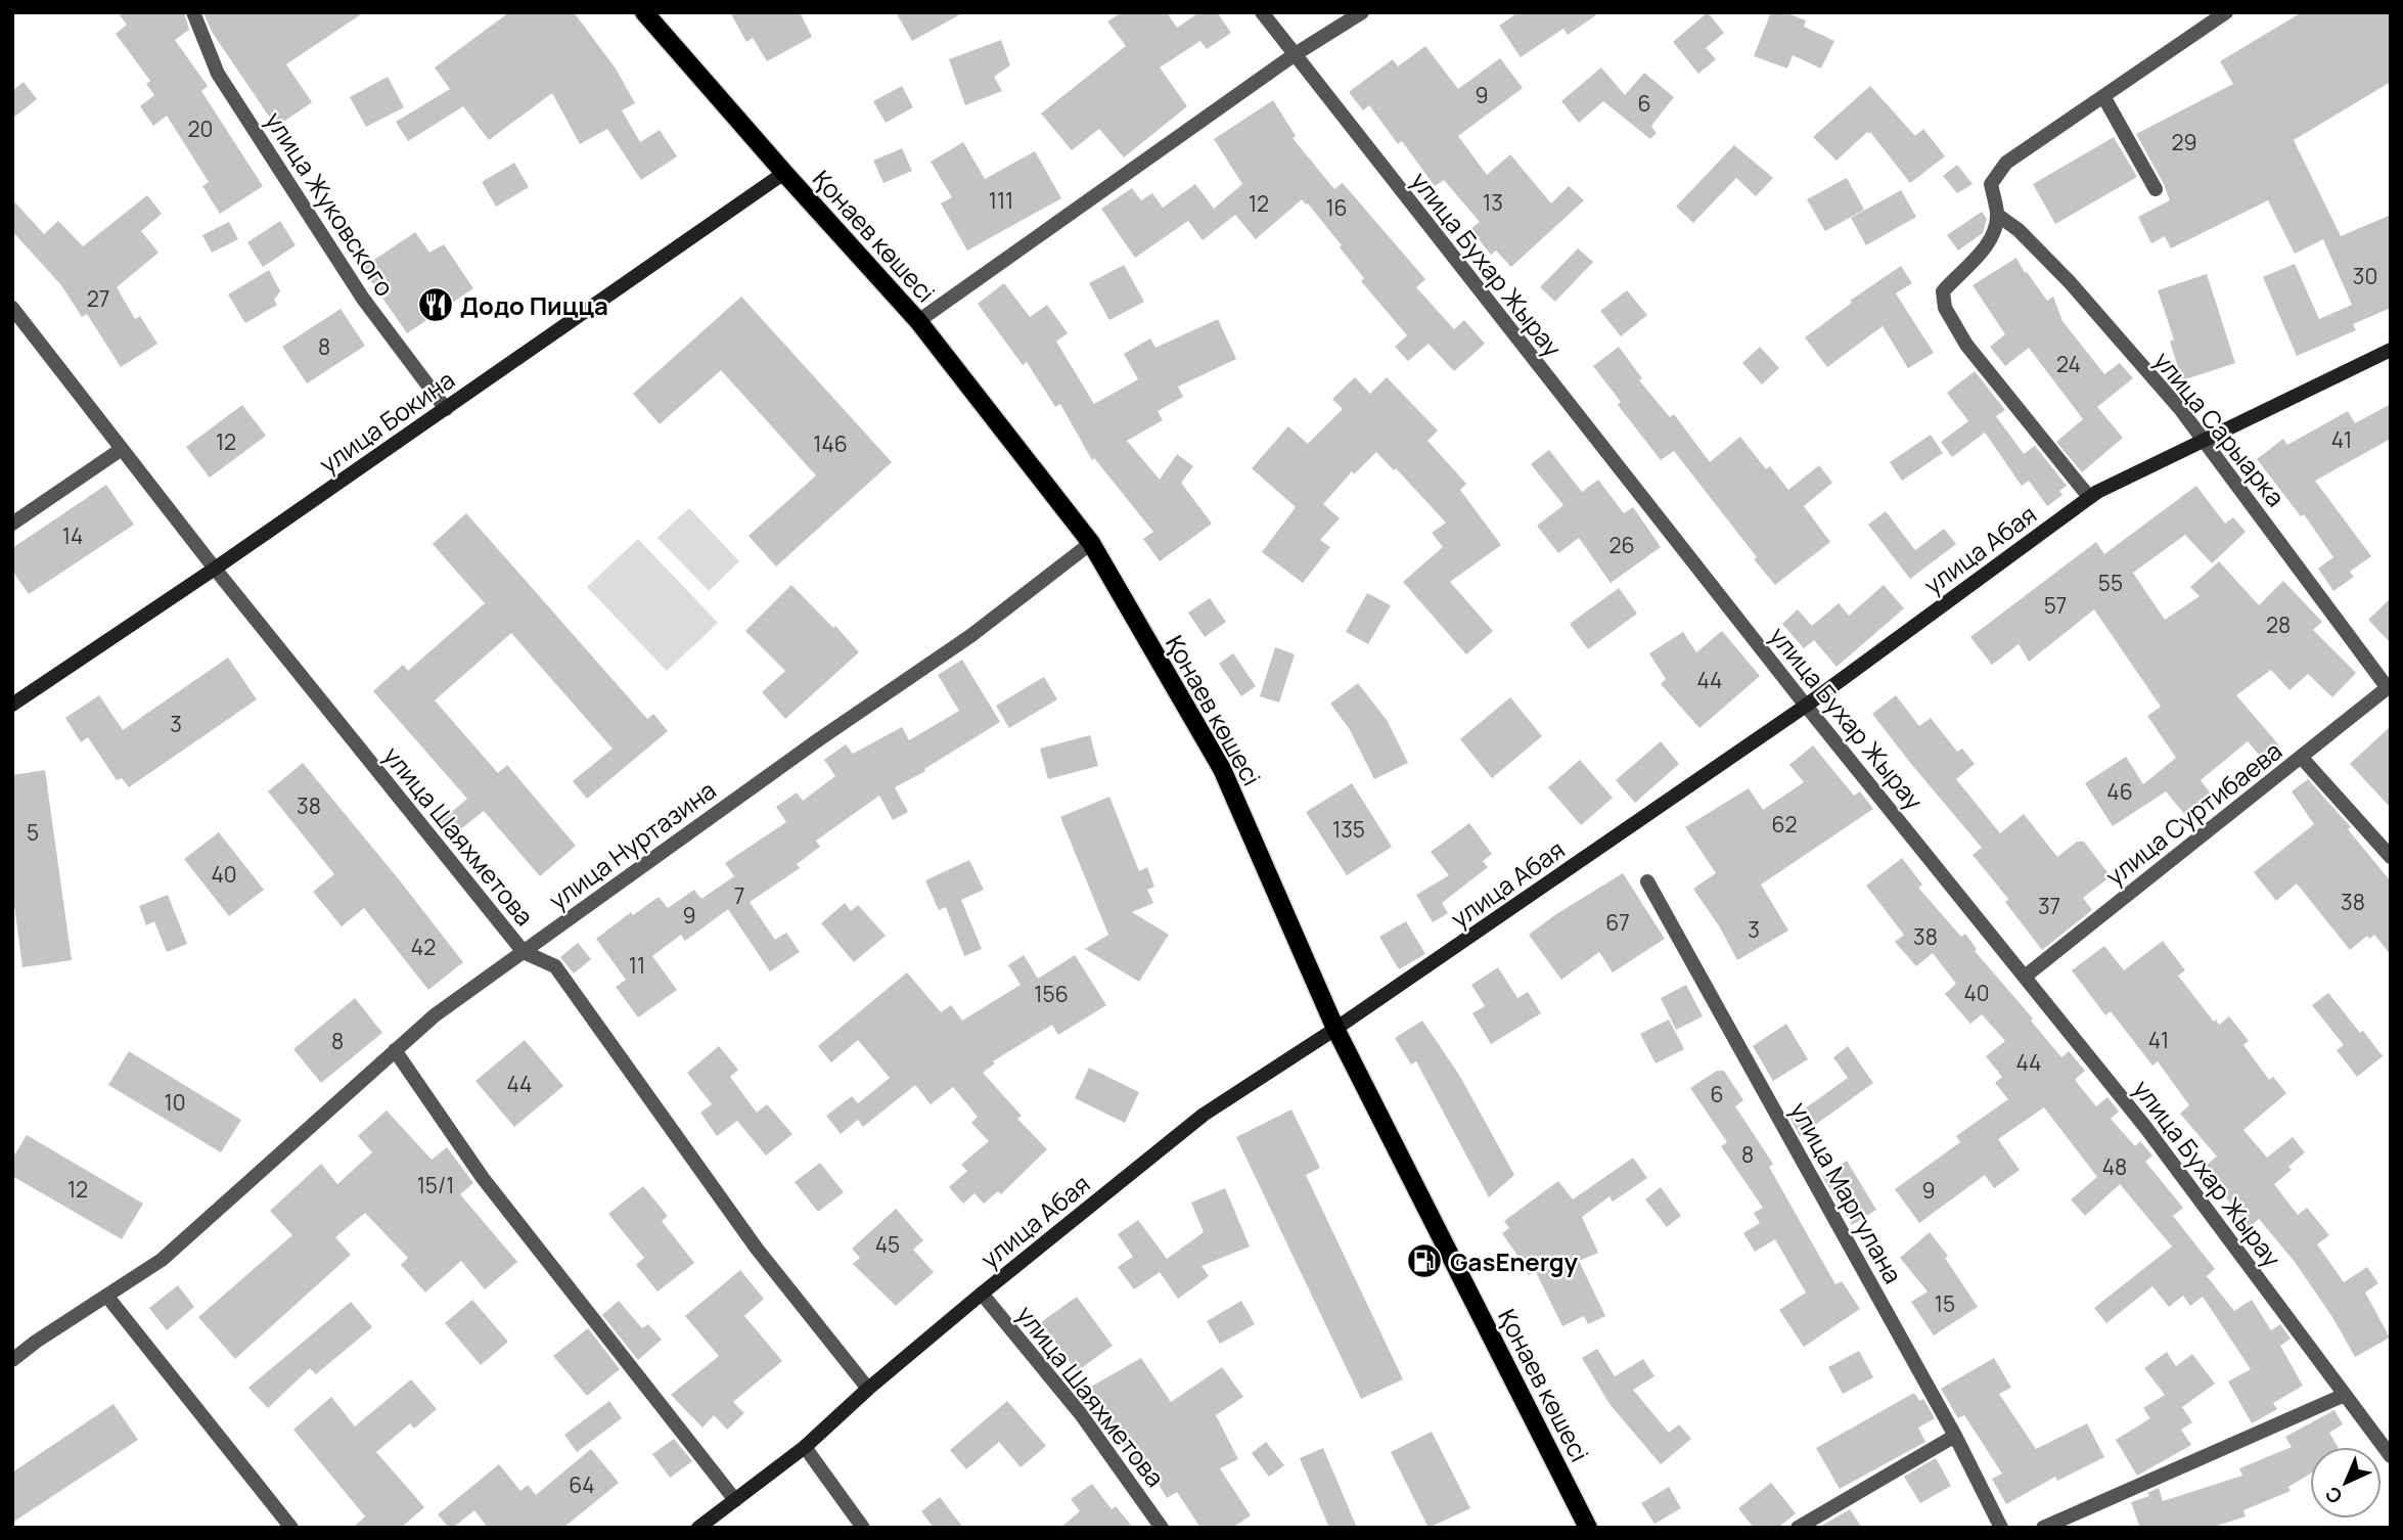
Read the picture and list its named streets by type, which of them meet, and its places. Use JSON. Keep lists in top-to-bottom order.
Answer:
{
  "streets": {
    "main road": ["Қонаев көшесі"],
    "street": [
      "улица Жуковского",
      "улица Бухар Жырау",
      "улица Бокина",
      "улица Сарыарка",
      "улица Абая",
      "улица Суртибаева",
      "улица Шаяхметова",
      "улица Нуртазина",
      "улица Маргулана"
    ]
  },
  "crossings": [
    ["улица Жуковского", "улица Бокина"],
    ["Қонаев көшесі", "улица Бокина"],
    ["Қонаев көшесі", "улица Абая"],
    ["Қонаев көшесі", "улица Нуртазина"],
    ["улица Бухар Жырау", "улица Абая"],
    ["улица Бухар Жырау", "улица Суртибаева"],
    ["улица Бокина", "улица Шаяхметова"],
    ["улица Сарыарка", "улица Абая"],
    ["улица Сарыарка", "улица Суртибаева"],
    ["улица Абая", "улица Шаяхметова"],
    ["улица Шаяхметова", "улица Нуртазина"]
  ],
  "places": {
    "restaurant": ["Додо Пицца"],
    "fuel station": ["GasEnergy"]
  },
  "house_numbers": [
    "9",
    "6",
    "20",
    "29",
    "111",
    "13",
    "12",
    "16",
    "30",
    "27",
    "8",
    "24",
    "41",
    "12",
    "146",
    "14",
    "26",
    "55",
    "57",
    "28",
    "44",
    "3",
    "46",
    "38",
    "62",
    "135",
    "5",
    "40",
    "7",
    "38",
    "37",
    "9",
    "67",
    "3",
    "38",
    "42",
    "11",
    "40",
    "156",
    "41",
    "8",
    "44",
    "44",
    "6",
    "10",
    "8",
    "48",
    "15/1",
    "12",
    "9",
    "45",
    "15",
    "64"
  ],
  "north": "bottom left"
}
